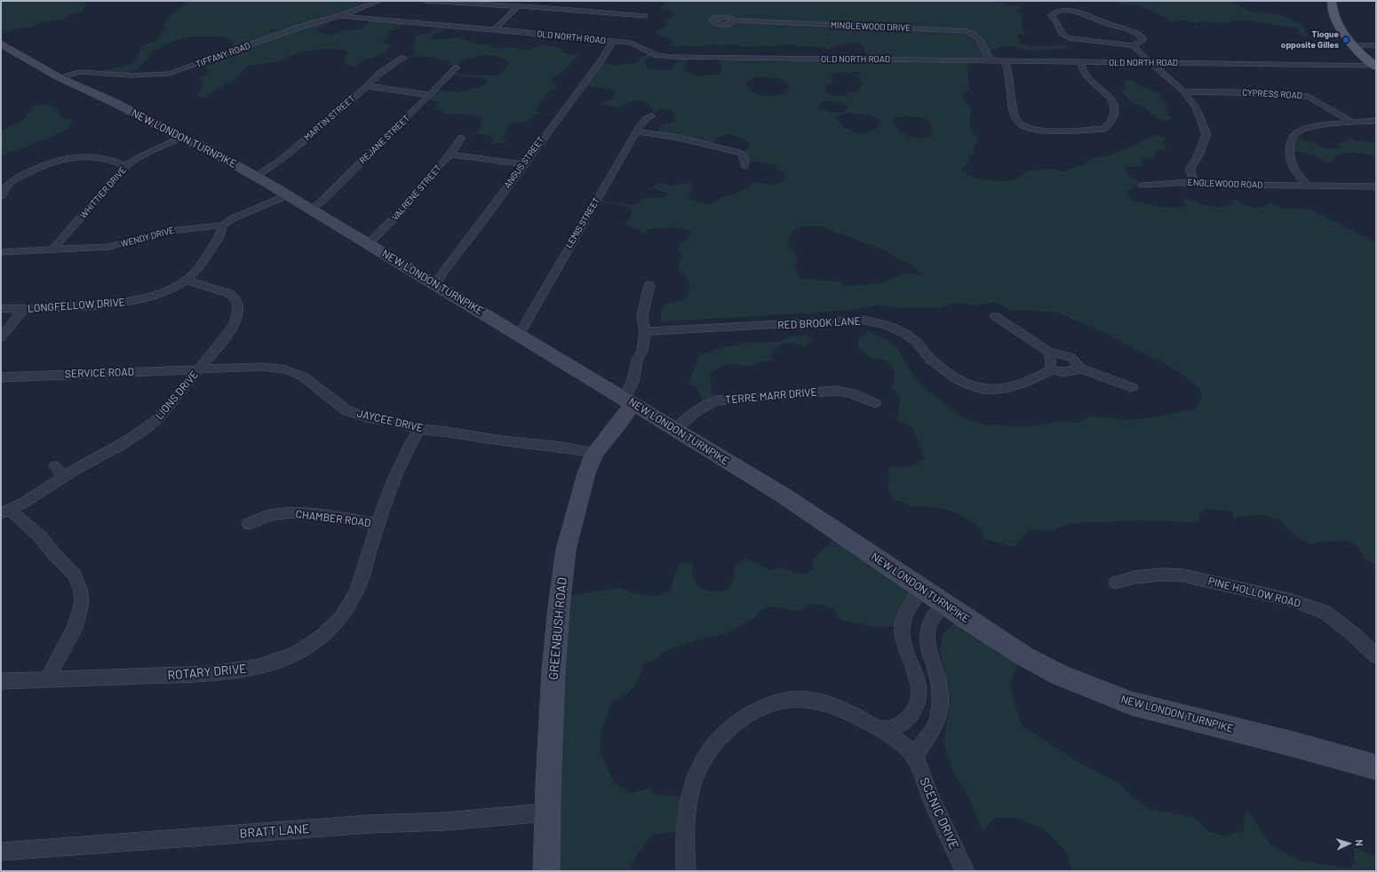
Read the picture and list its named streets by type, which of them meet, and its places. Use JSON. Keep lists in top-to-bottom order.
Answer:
{
  "streets": {
    "main road": ["NEW LONDON TURNPIKE", "GREENBUSH ROAD"],
    "street": [
      "MINGLEWOOD DRIVE",
      "OLD NORTH ROAD",
      "TIFFANY ROAD",
      "CYPRESS ROAD",
      "MARTIN STREET",
      "REJANE STREET",
      "ANGUS STREET",
      "ENGLEWOOD ROAD",
      "WHITTIER DRIVE",
      "VALRENE STREET",
      "LEMIS STREET",
      "WENDY DRIVE",
      "LONGFELLOW DRIVE",
      "RED BROOK LANE",
      "SERVICE ROAD",
      "LIONS DRIVE",
      "TERRE MARR DRIVE",
      "JAYCEE DRIVE",
      "CHAMBER ROAD",
      "PINE HOLLOW ROAD",
      "ROTARY DRIVE",
      "SCENIC DRIVE",
      "BRATT LANE"
    ]
  },
  "crossings": [
    ["MINGLEWOOD DRIVE", "OLD NORTH ROAD"],
    ["OLD NORTH ROAD", "TIFFANY ROAD"],
    ["OLD NORTH ROAD", "ANGUS STREET"],
    ["TIFFANY ROAD", "NEW LONDON TURNPIKE"],
    ["MARTIN STREET", "NEW LONDON TURNPIKE"],
    ["NEW LONDON TURNPIKE", "REJANE STREET"],
    ["NEW LONDON TURNPIKE", "ANGUS STREET"],
    ["NEW LONDON TURNPIKE", "WHITTIER DRIVE"],
    ["NEW LONDON TURNPIKE", "VALRENE STREET"],
    ["NEW LONDON TURNPIKE", "LEMIS STREET"],
    ["NEW LONDON TURNPIKE", "WENDY DRIVE"],
    ["NEW LONDON TURNPIKE", "TERRE MARR DRIVE"],
    ["NEW LONDON TURNPIKE", "GREENBUSH ROAD"],
    ["WHITTIER DRIVE", "WENDY DRIVE"],
    ["WENDY DRIVE", "LONGFELLOW DRIVE"],
    ["LONGFELLOW DRIVE", "LIONS DRIVE"],
    ["SERVICE ROAD", "LIONS DRIVE"],
    ["SERVICE ROAD", "JAYCEE DRIVE"],
    ["LIONS DRIVE", "JAYCEE DRIVE"],
    ["JAYCEE DRIVE", "GREENBUSH ROAD"],
    ["JAYCEE DRIVE", "ROTARY DRIVE"],
    ["CHAMBER ROAD", "ROTARY DRIVE"],
    ["GREENBUSH ROAD", "BRATT LANE"]
  ],
  "places": ["Tiogue opposite Gilles"],
  "north": "right"
}
